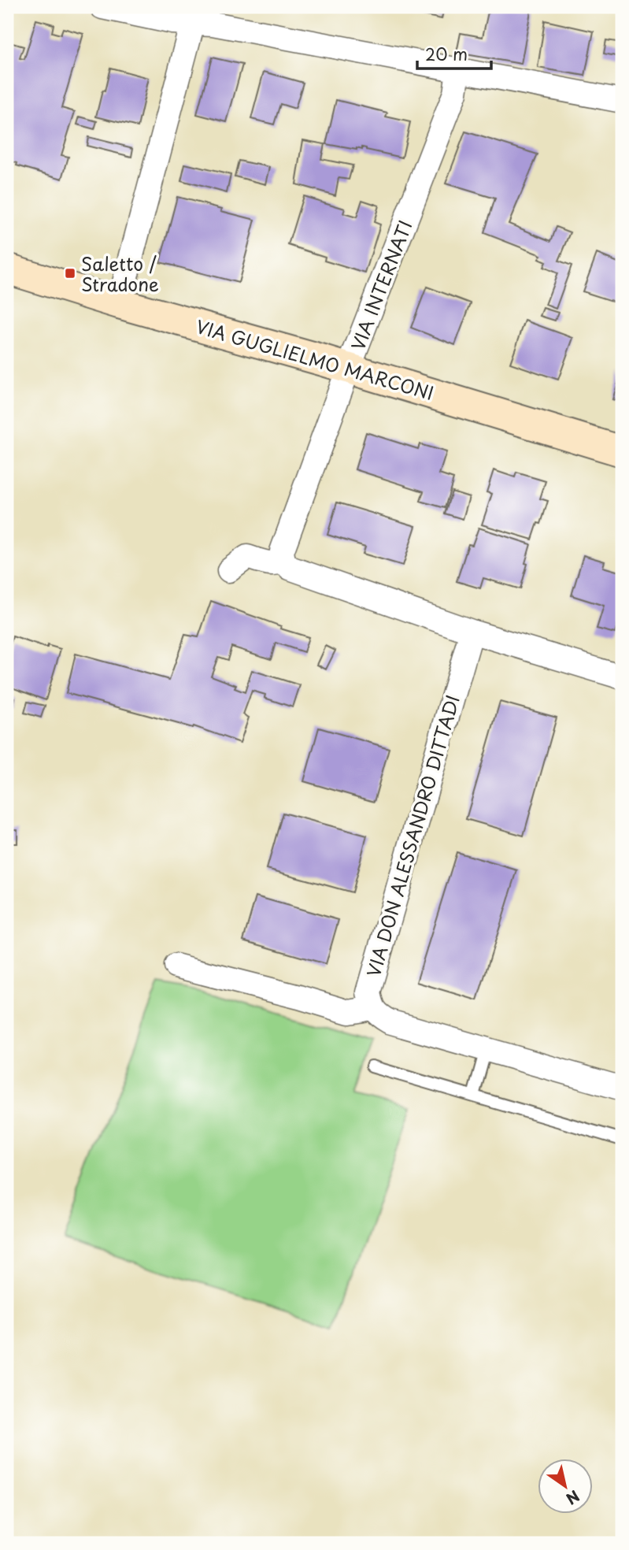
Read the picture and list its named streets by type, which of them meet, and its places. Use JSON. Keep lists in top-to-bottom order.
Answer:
{
  "streets": {
    "main road": ["VIA GUGLIELMO MARCONI"],
    "street": ["VIA INTERNATI", "VIA DON ALESSANDRO DITTADI"]
  },
  "crossings": [
    ["VIA INTERNATI", "VIA GUGLIELMO MARCONI"]
  ],
  "places": {
    "transit": ["Saletto / Stradone"]
  },
  "scale_bar": "20 m",
  "north": "bottom right"
}
